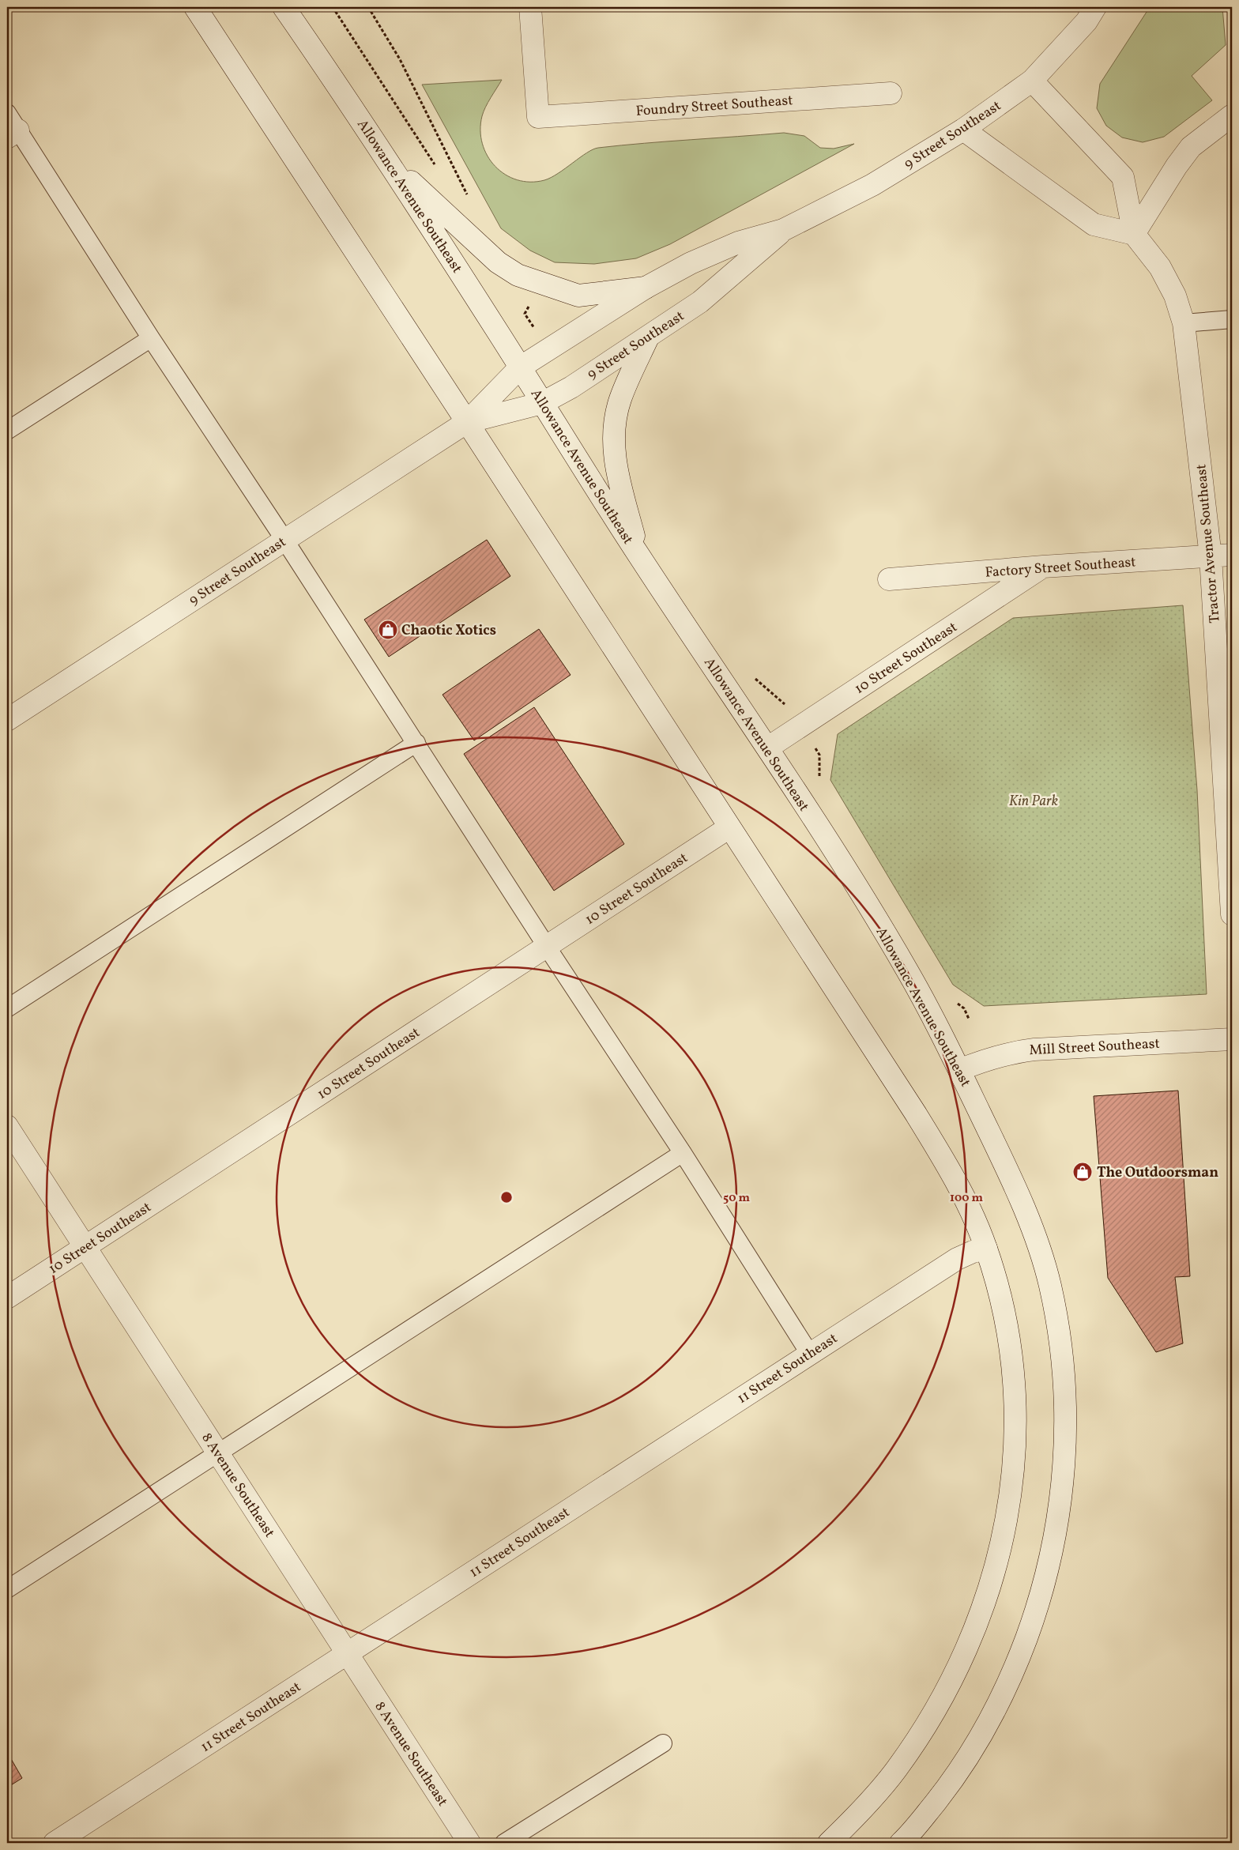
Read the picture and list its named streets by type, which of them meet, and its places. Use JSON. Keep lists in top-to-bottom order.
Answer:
{
  "streets": {
    "street": [
      "Foundry Street Southeast",
      "9 Street Southeast",
      "Allowance Avenue Southeast",
      "Tractor Avenue Southeast",
      "Factory Street Southeast",
      "10 Street Southeast",
      "Mill Street Southeast",
      "11 Street Southeast",
      "8 Avenue Southeast"
    ]
  },
  "crossings": [
    ["9 Street Southeast", "Allowance Avenue Southeast"],
    ["9 Street Southeast", "Tractor Avenue Southeast"],
    ["Allowance Avenue Southeast", "10 Street Southeast"],
    ["Allowance Avenue Southeast", "Mill Street Southeast"],
    ["Tractor Avenue Southeast", "Factory Street Southeast"],
    ["Factory Street Southeast", "10 Street Southeast"],
    ["10 Street Southeast", "8 Avenue Southeast"],
    ["11 Street Southeast", "8 Avenue Southeast"]
  ],
  "parks": ["Kin Park"],
  "places": {
    "shop": ["Chaotic Xotics", "The Outdoorsman"]
  },
  "rings": ["50 m", "100 m"]
}
